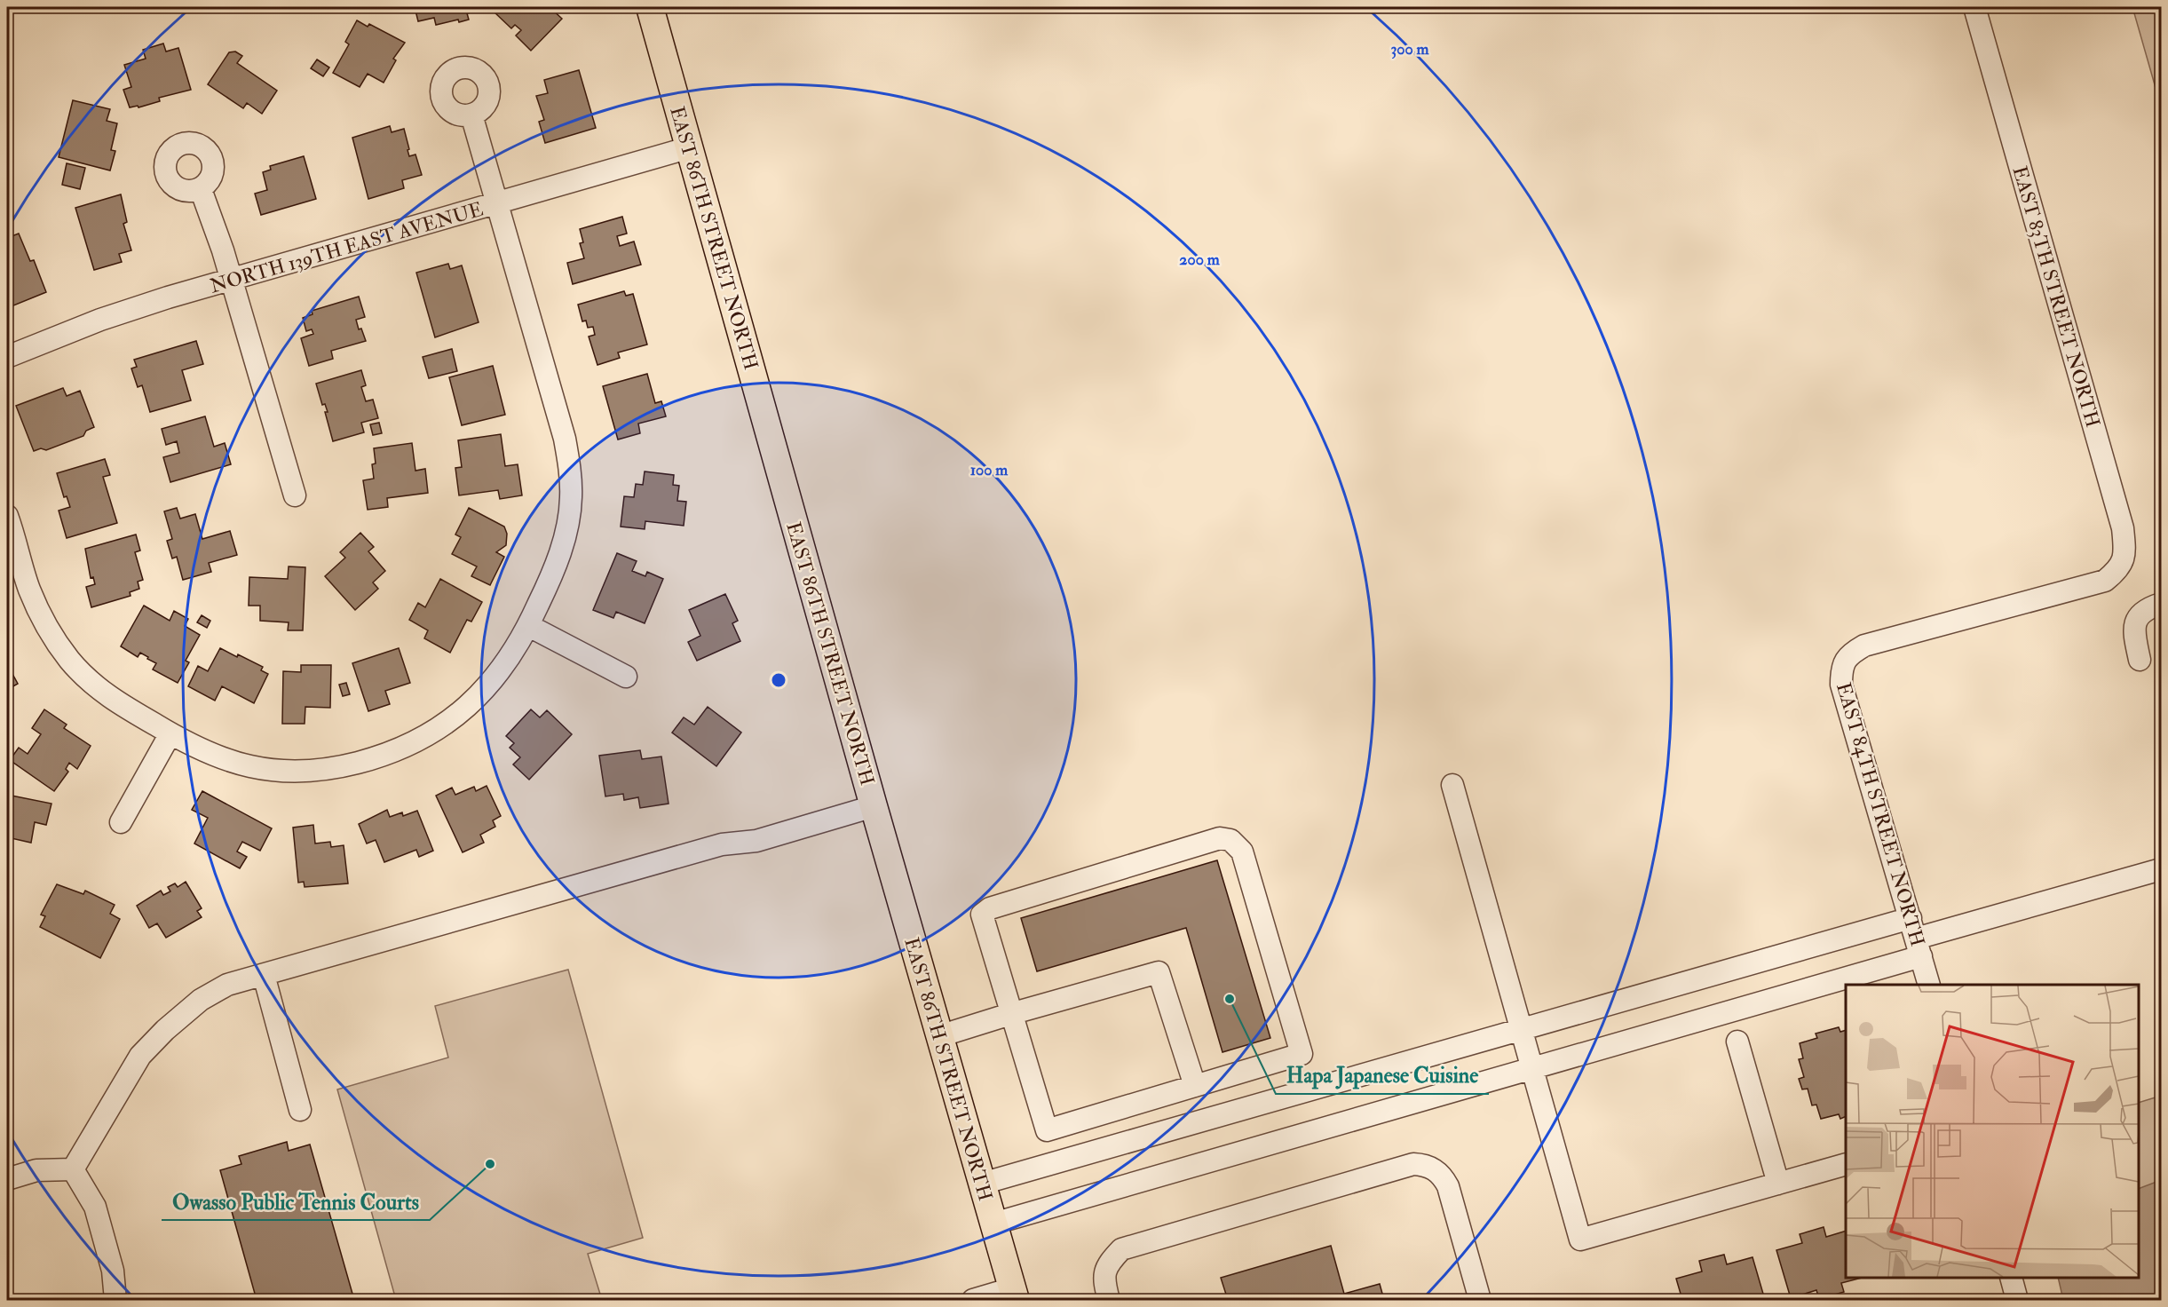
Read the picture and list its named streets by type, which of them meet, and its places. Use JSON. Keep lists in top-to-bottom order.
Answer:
{
  "streets": {
    "main road": ["EAST 86TH STREET NORTH"],
    "street": ["NORTH 139TH EAST AVENUE", "EAST 83TH STREET NORTH", "EAST 84TH STREET NORTH"]
  },
  "crossings": [
    ["EAST 86TH STREET NORTH", "NORTH 139TH EAST AVENUE"],
    ["EAST 83TH STREET NORTH", "EAST 84TH STREET NORTH"]
  ],
  "places": ["Hapa Japanese Cuisine", "Owasso Public Tennis Courts"],
  "rings": ["300 m", "200 m", "100 m"]
}
